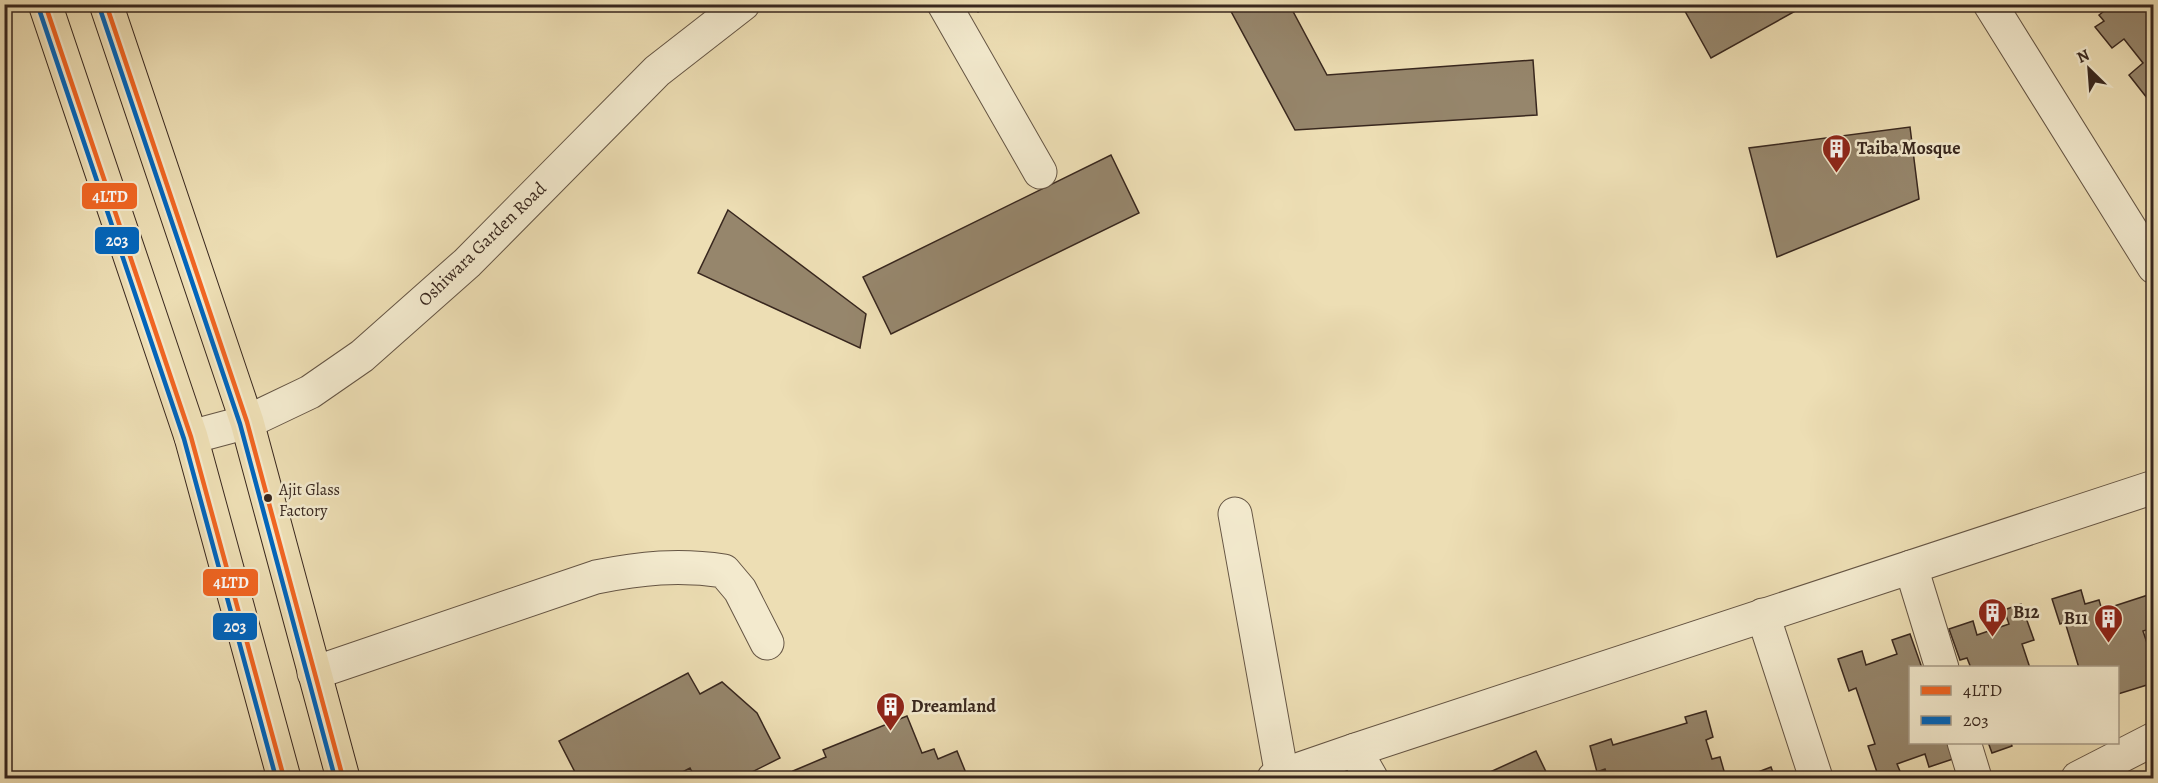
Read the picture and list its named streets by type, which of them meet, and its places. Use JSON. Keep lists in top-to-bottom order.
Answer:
{
  "streets": {
    "street": ["Oshiwara Garden Road"]
  },
  "places": {
    "building": [
      "Taiba Mosque",
      "B12",
      "B11",
      "Dreamland"
    ],
    "other": ["Ajit Glass Factory"]
  },
  "lines": ["transit line 4LTD", "transit line 203"],
  "legend": ["4LTD", "203"],
  "north": "top left"
}
